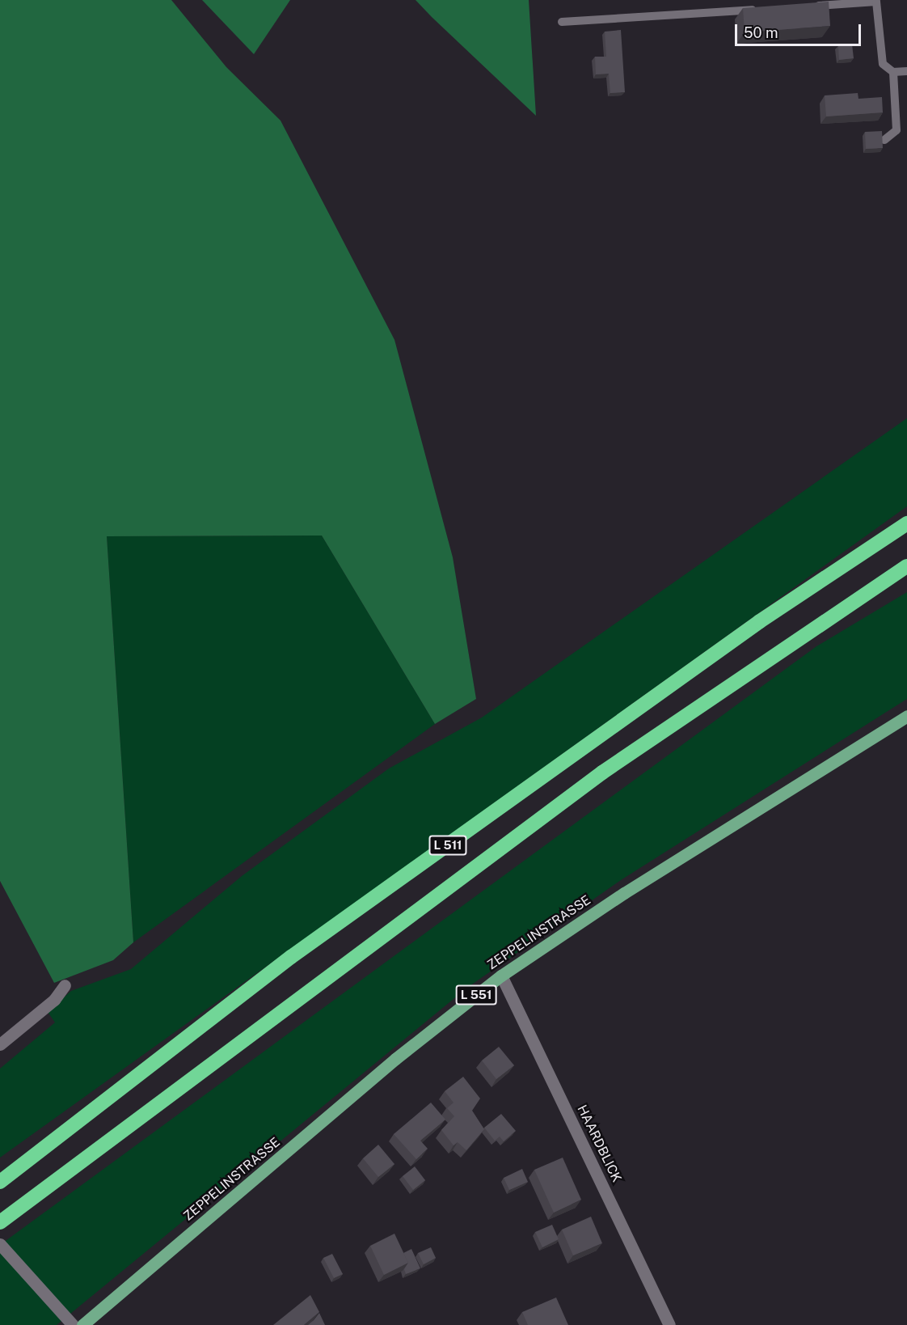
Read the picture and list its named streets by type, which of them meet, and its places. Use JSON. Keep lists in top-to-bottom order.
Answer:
{
  "streets": {
    "highway": ["L 511"],
    "main road": ["ZEPPELINSTRASSE", "L 551"],
    "street": ["HAARDBLICK"]
  },
  "crossings": [
    ["ZEPPELINSTRASSE", "HAARDBLICK"]
  ],
  "scale_bar": "50 m"
}
